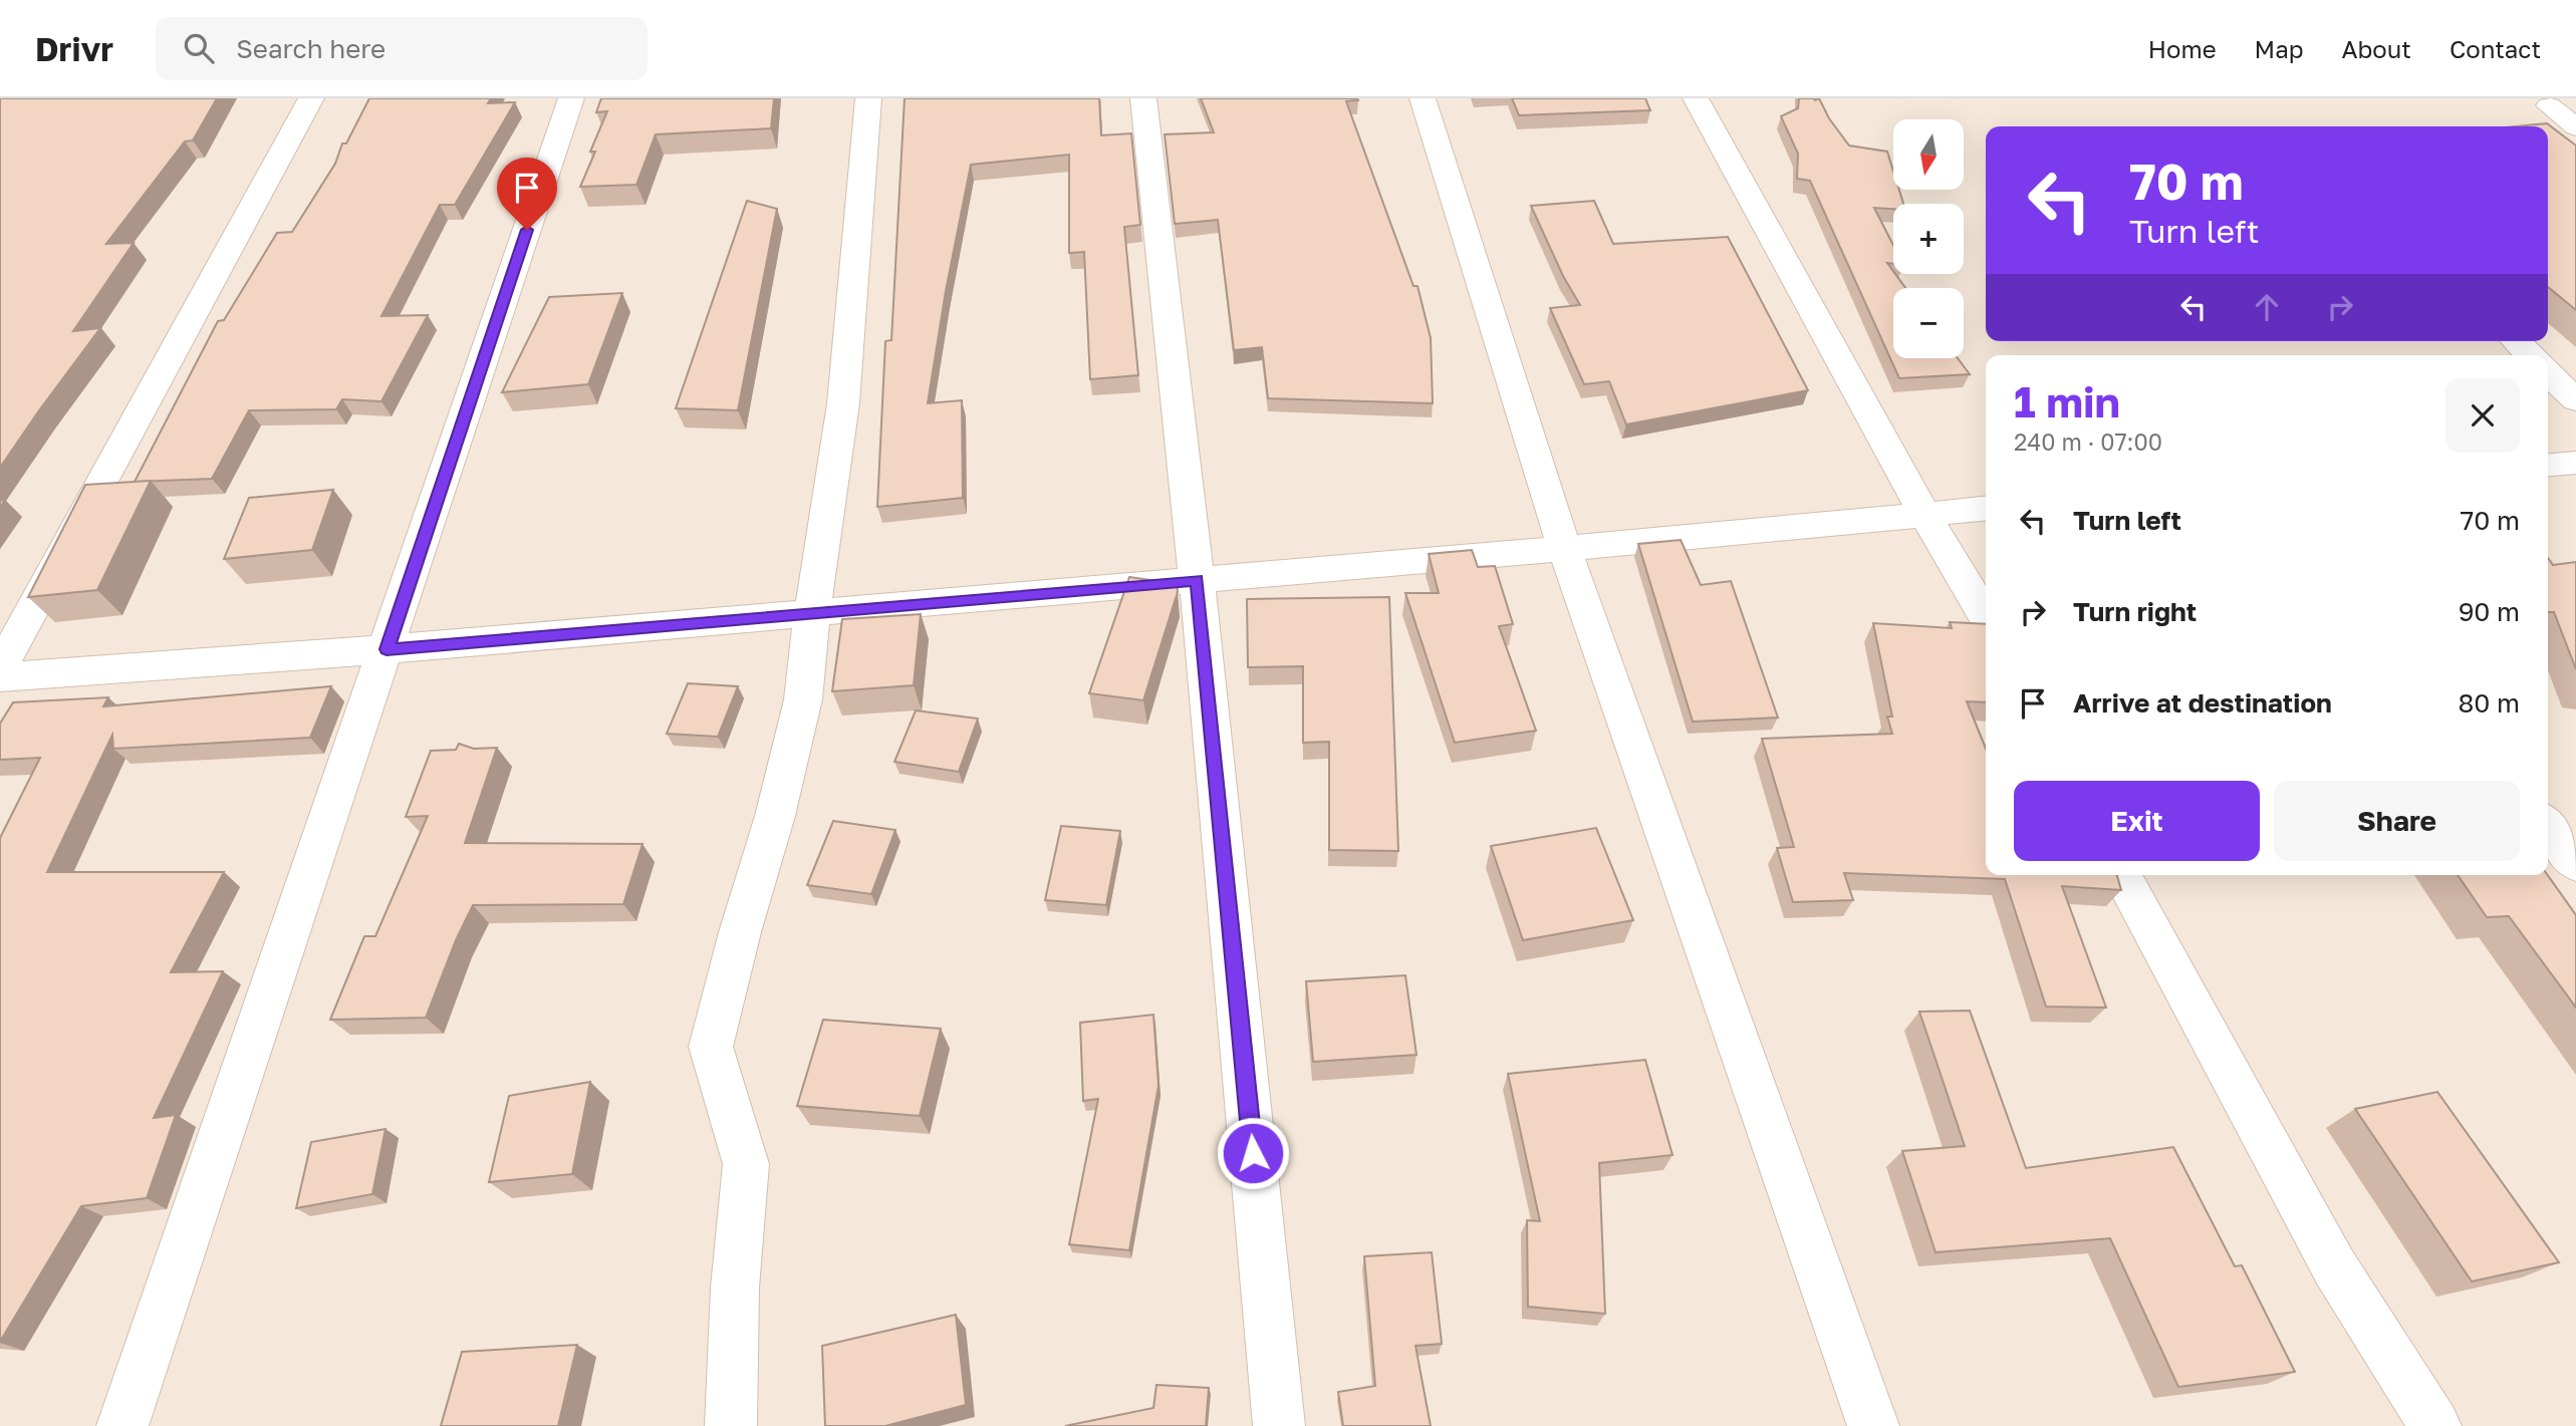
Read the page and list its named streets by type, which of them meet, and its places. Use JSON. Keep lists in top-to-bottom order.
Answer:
{
  "north": "bottom",
  "page": {
    "header": "Drivr",
    "search": "Search here",
    "nav": [
      "Home",
      "Map",
      "About",
      "Contact"
    ],
    "map_buttons": ["+", "−"],
    "turn": ["70 m", "Turn left"],
    "heading": ["1 min", "240 m · 07:00"],
    "list": [
      {
        "name": "Turn left",
        "value": "70 m"
      },
      {
        "name": "Turn right",
        "value": "90 m"
      },
      {
        "name": "Arrive at destination",
        "value": "80 m"
      }
    ],
    "buttons": ["Exit", "Share"]
  }
}
